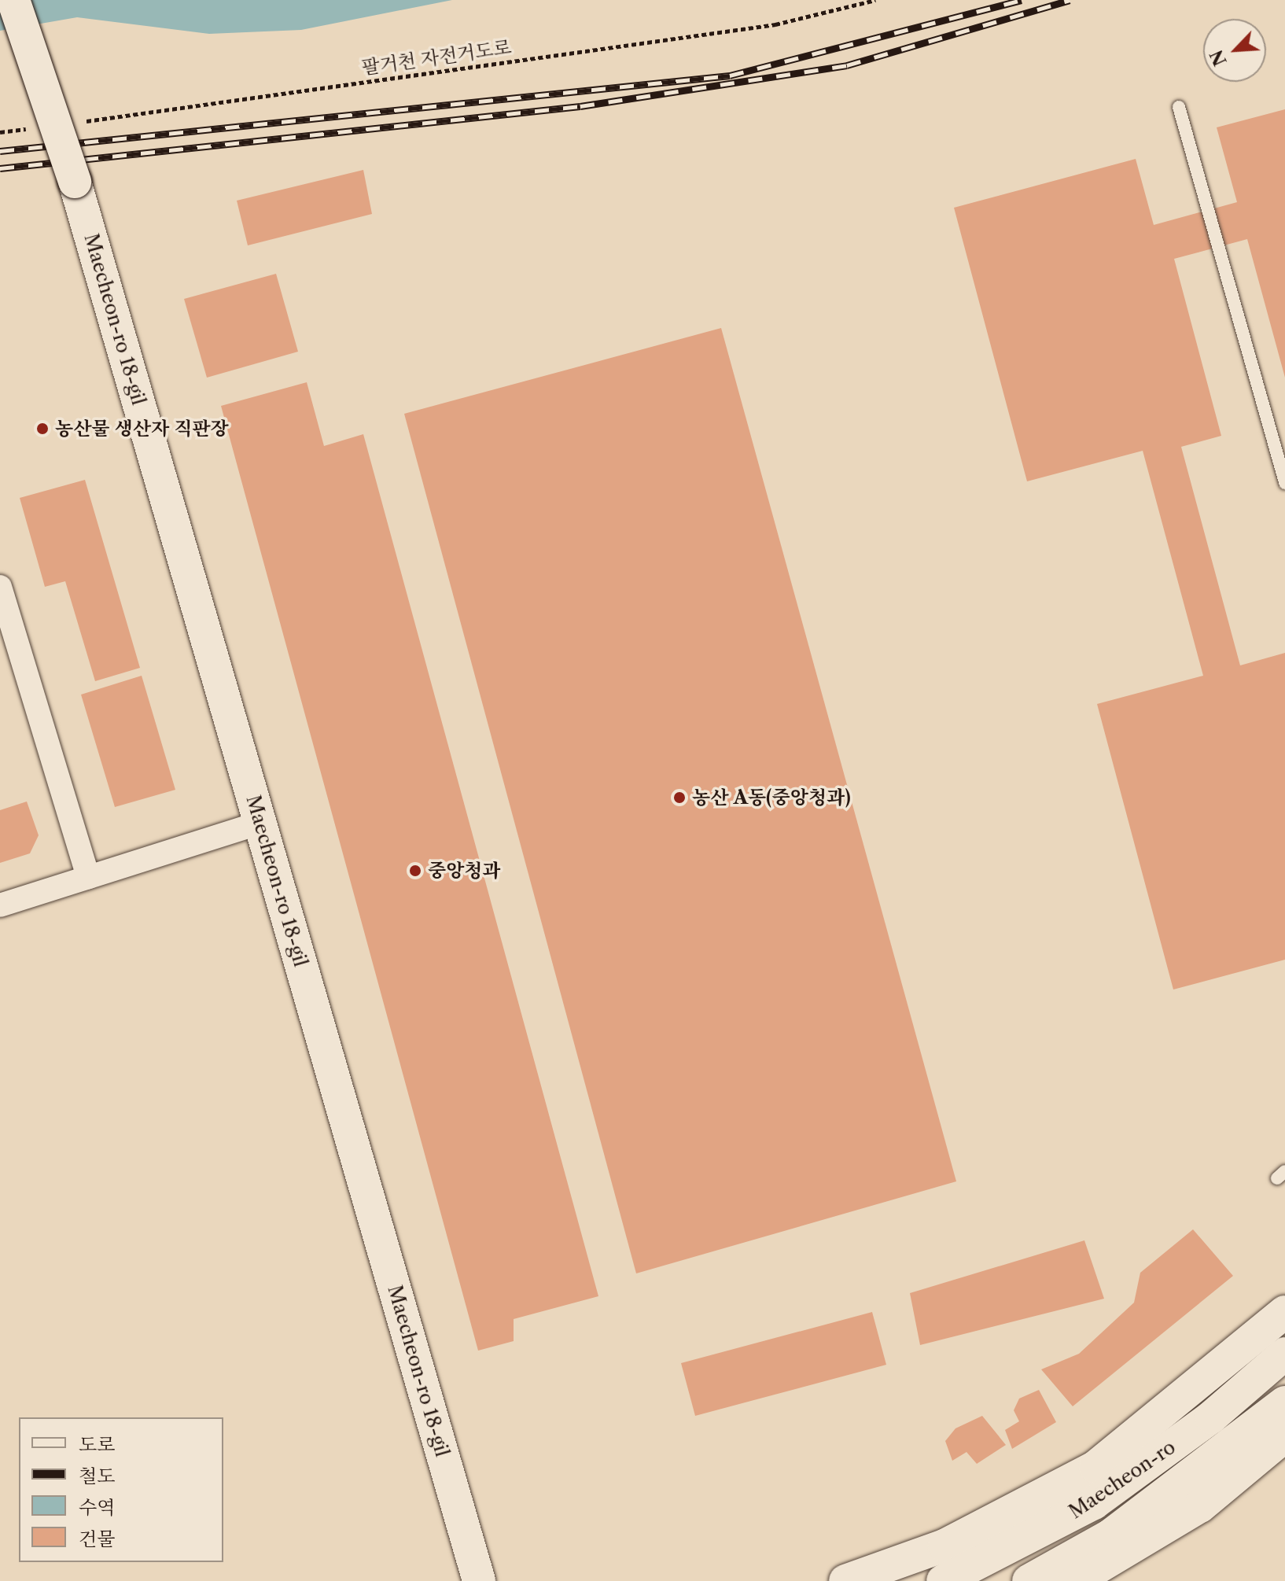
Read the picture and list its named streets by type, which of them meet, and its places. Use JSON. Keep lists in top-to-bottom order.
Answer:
{
  "streets": {
    "main road": ["Maecheon-ro 18-gil", "Maecheon-ro"],
    "path": ["팔거천 자전거도로"]
  },
  "places": ["농산물 생산자 직판장", "농산 A동(중앙청과)", "중앙청과"],
  "legend": [
    "도로",
    "철도",
    "수역",
    "건물"
  ],
  "north": "bottom left"
}
